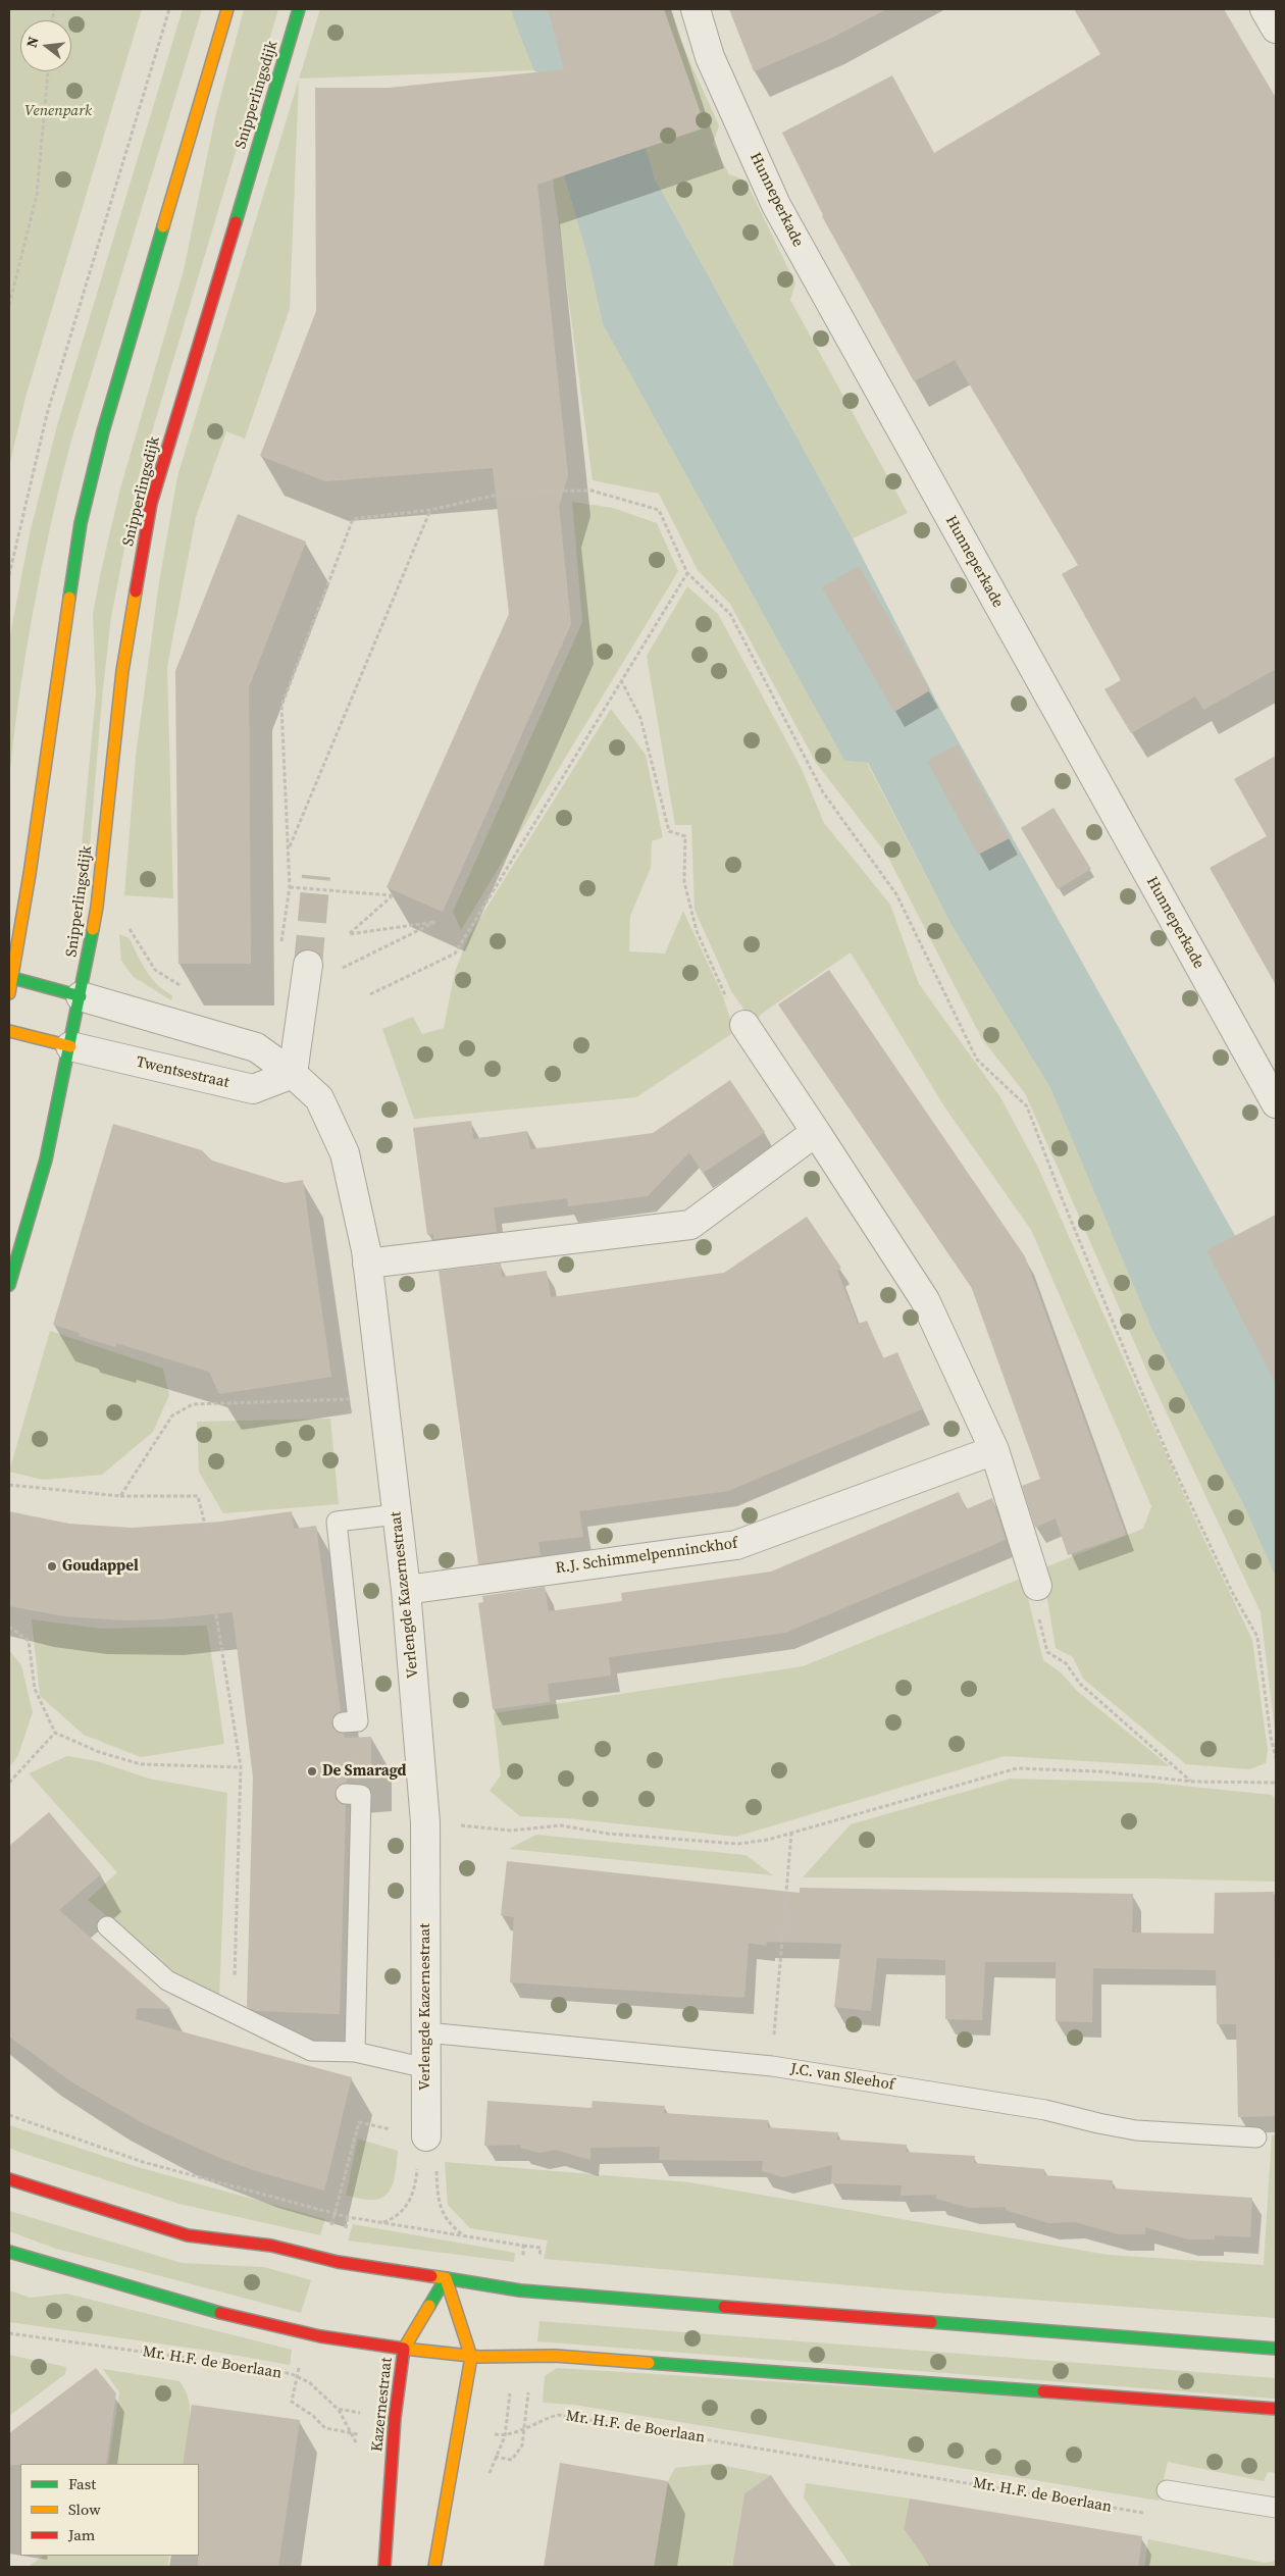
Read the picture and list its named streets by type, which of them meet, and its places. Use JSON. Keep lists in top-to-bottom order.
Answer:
{
  "streets": {
    "main road": ["Snipperlingsdijk", "Kazernestraat"],
    "street": [
      "Hunneperkade",
      "Twentsestraat",
      "R.J. Schimmelpenninckhof",
      "Verlengde Kazernestraat"
    ],
    "lane": ["J.C. van Sleehof"],
    "path": ["Mr. H.F. de Boerlaan"]
  },
  "crossings": [
    ["Snipperlingsdijk", "Twentsestraat"],
    ["Twentsestraat", "Verlengde Kazernestraat"],
    ["R.J. Schimmelpenninckhof", "Verlengde Kazernestraat"],
    ["Verlengde Kazernestraat", "J.C. van Sleehof"],
    ["Mr. H.F. de Boerlaan", "Kazernestraat"]
  ],
  "parks": ["Venenpark"],
  "places": ["Goudappel", "De Smaragd"],
  "legend": ["Fast", "Slow", "Jam"],
  "north": "left"
}
